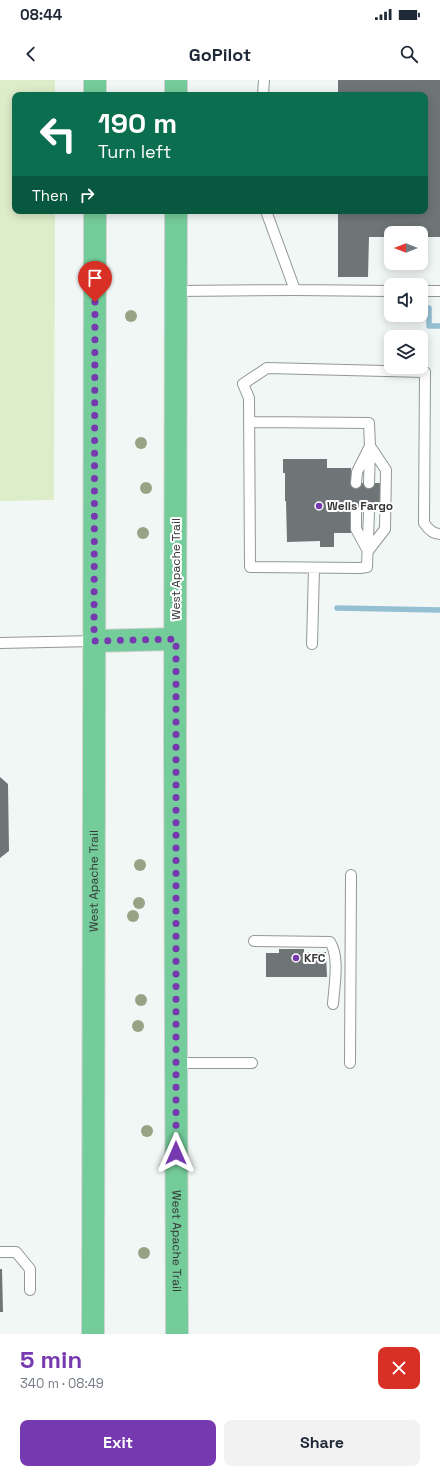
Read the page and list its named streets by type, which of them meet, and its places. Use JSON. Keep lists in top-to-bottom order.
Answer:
{
  "streets": {
    "main road": ["West Apache Trail"]
  },
  "places": ["Wells Fargo", "KFC"],
  "north": "left",
  "page": {
    "status": "08:44",
    "header": "GoPilot",
    "turn": ["190 m", "Turn left"],
    "then": "Then",
    "heading": ["5 min", "340 m · 08:49"],
    "buttons": ["Exit", "Share"]
  }
}
